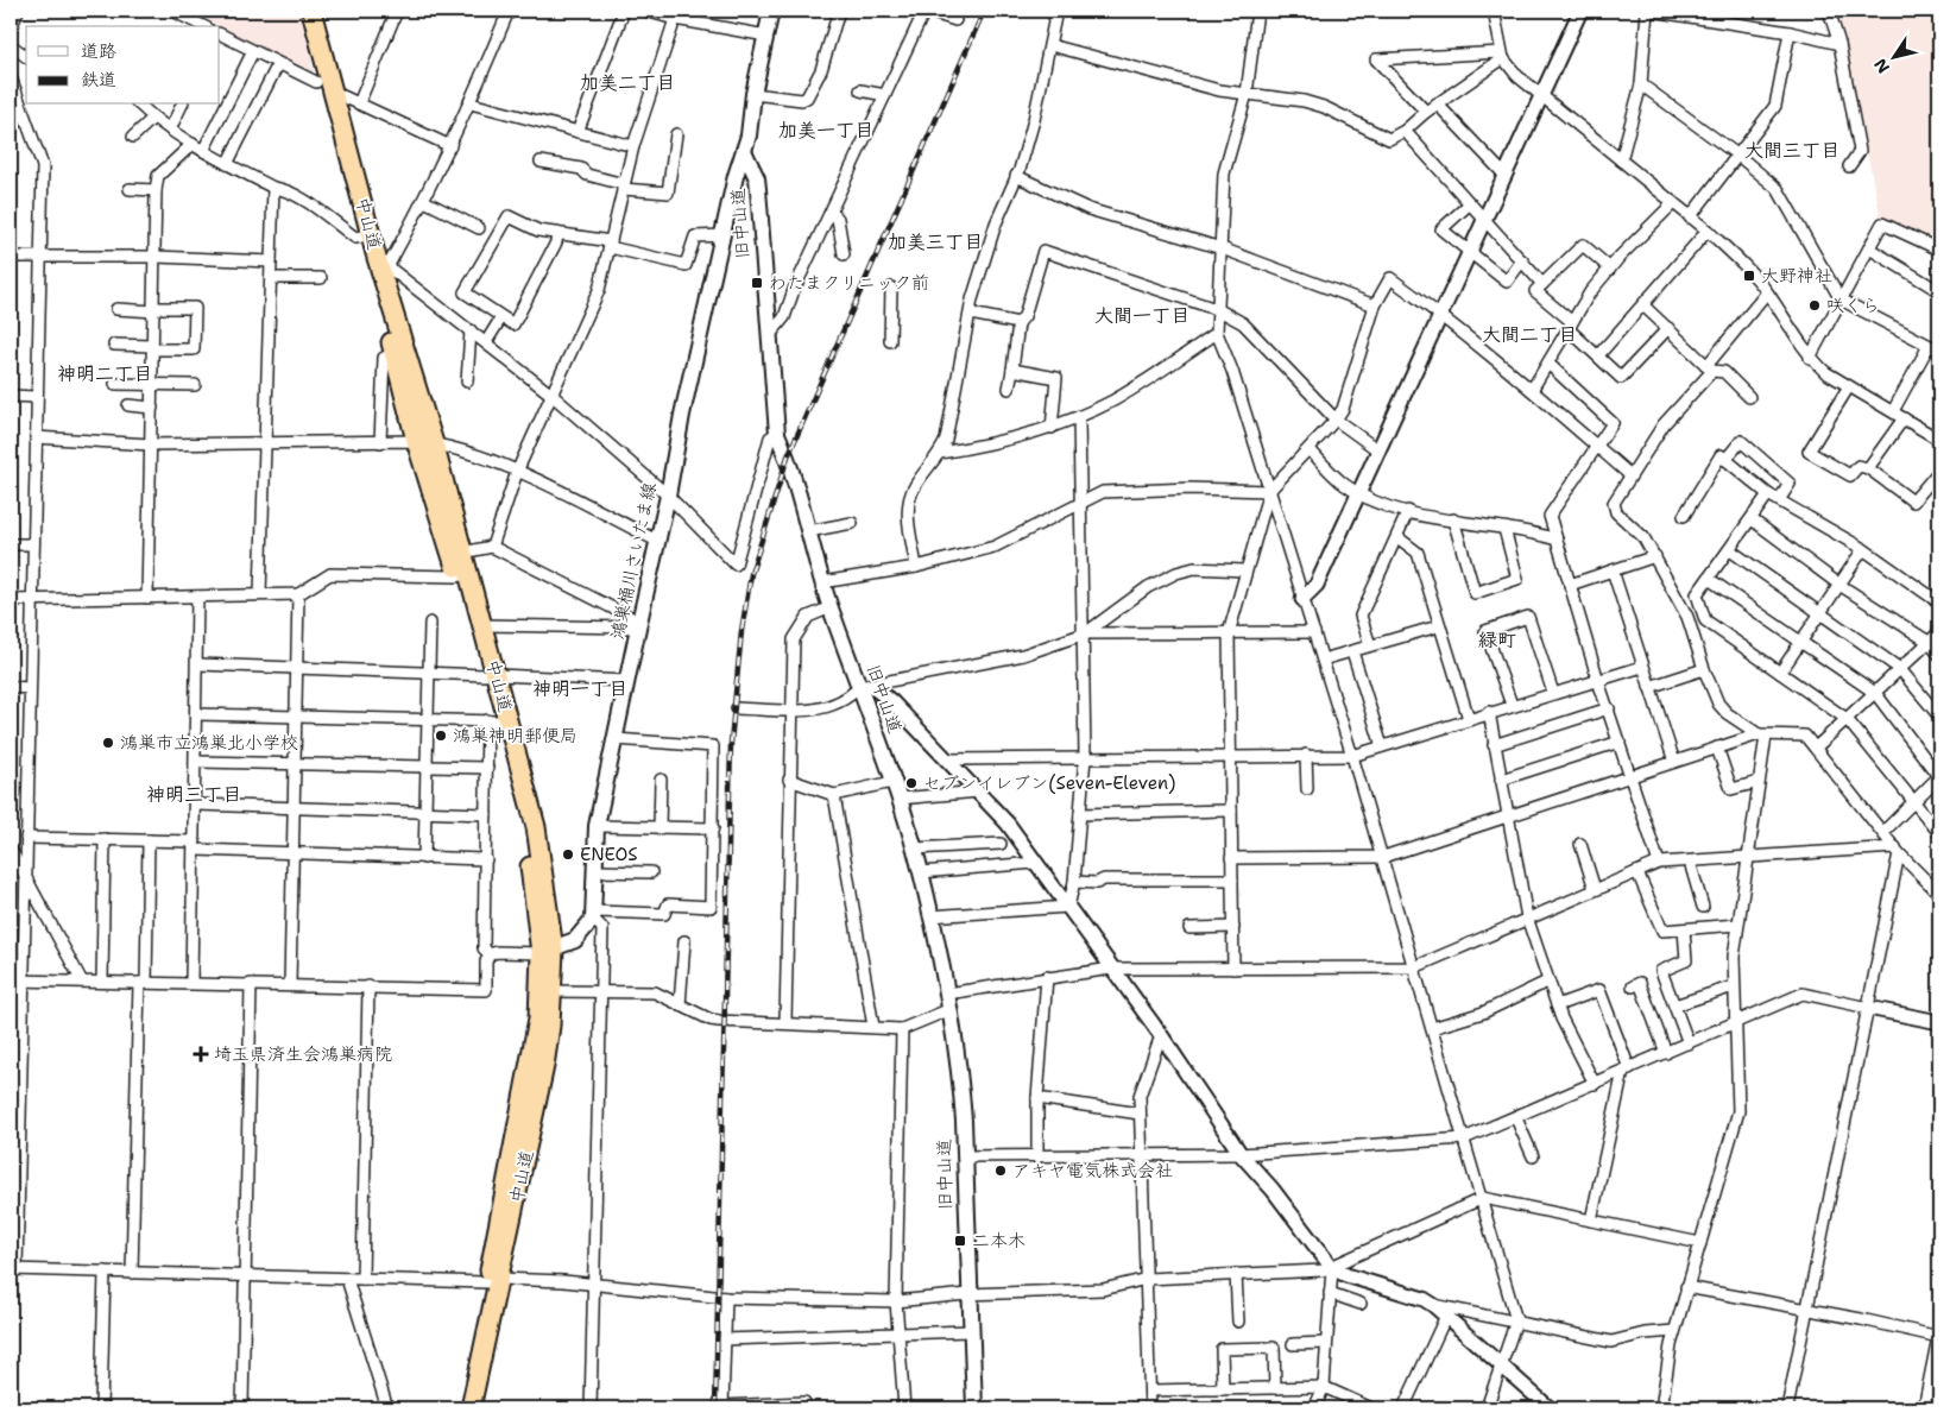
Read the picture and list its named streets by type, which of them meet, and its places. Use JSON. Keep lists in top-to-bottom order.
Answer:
{
  "streets": {
    "highway": ["中山道"],
    "main road": ["旧中山道", "鴻巣桶川さいたま線"]
  },
  "crossings": [
    ["旧中山道", "鴻巣桶川さいたま線"]
  ],
  "districts": [
    "加美二丁目",
    "加美一丁目",
    "大間三丁目",
    "加美三丁目",
    "大間一丁目",
    "大間二丁目",
    "神明二丁目",
    "緑町",
    "神明一丁目",
    "神明三丁目"
  ],
  "places": {
    "transit": ["大野神社", "わたまクリニック前", "二本木"],
    "other": [
      "咲くら",
      "鴻巣神明郵便局",
      "鴻巣市立鴻巣北小学校",
      "セブンイレブン(Seven-Eleven)",
      "ENEOS",
      "アキヤ電気株式会社"
    ],
    "health": ["埼玉県済生会鴻巣病院"]
  },
  "legend": ["道路", "鉄道"],
  "north": "bottom left"
}
